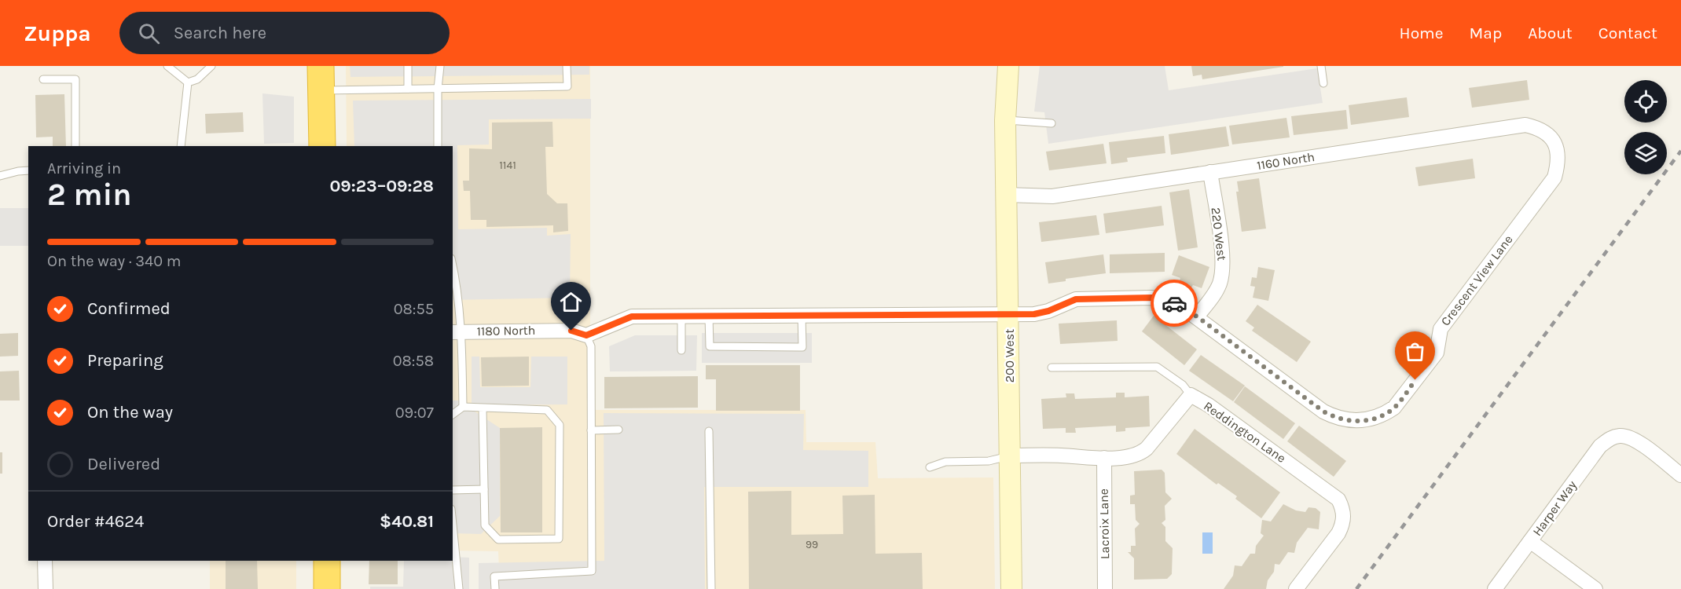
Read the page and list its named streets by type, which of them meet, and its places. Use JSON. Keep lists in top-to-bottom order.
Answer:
{
  "streets": {
    "street": [
      "1160 North",
      "220 West",
      "Crescent View Lane",
      "1180 North",
      "200 West",
      "Reddington Lane",
      "Harper Way",
      "Lacroix Lane"
    ]
  },
  "crossings": [
    ["1160 North", "220 West"],
    ["1160 North", "Crescent View Lane"],
    ["1160 North", "200 West"],
    ["220 West", "Crescent View Lane"],
    ["Crescent View Lane", "200 West"],
    ["200 West", "Reddington Lane"],
    ["Reddington Lane", "Lacroix Lane"]
  ],
  "house_numbers": ["1141", "99"],
  "page": {
    "header": "Zuppa",
    "search": "Search here",
    "nav": [
      "Home",
      "Map",
      "About",
      "Contact"
    ],
    "heading": ["2 min", "Arriving in", "09:23–09:28"],
    "panel": ["Order #4624", "$40.81"],
    "bar": "On the way · 340 m",
    "list": [
      ["Confirmed", "08:55"],
      ["Preparing", "08:58"],
      ["On the way", "09:07"],
      "Delivered"
    ]
  }
}
